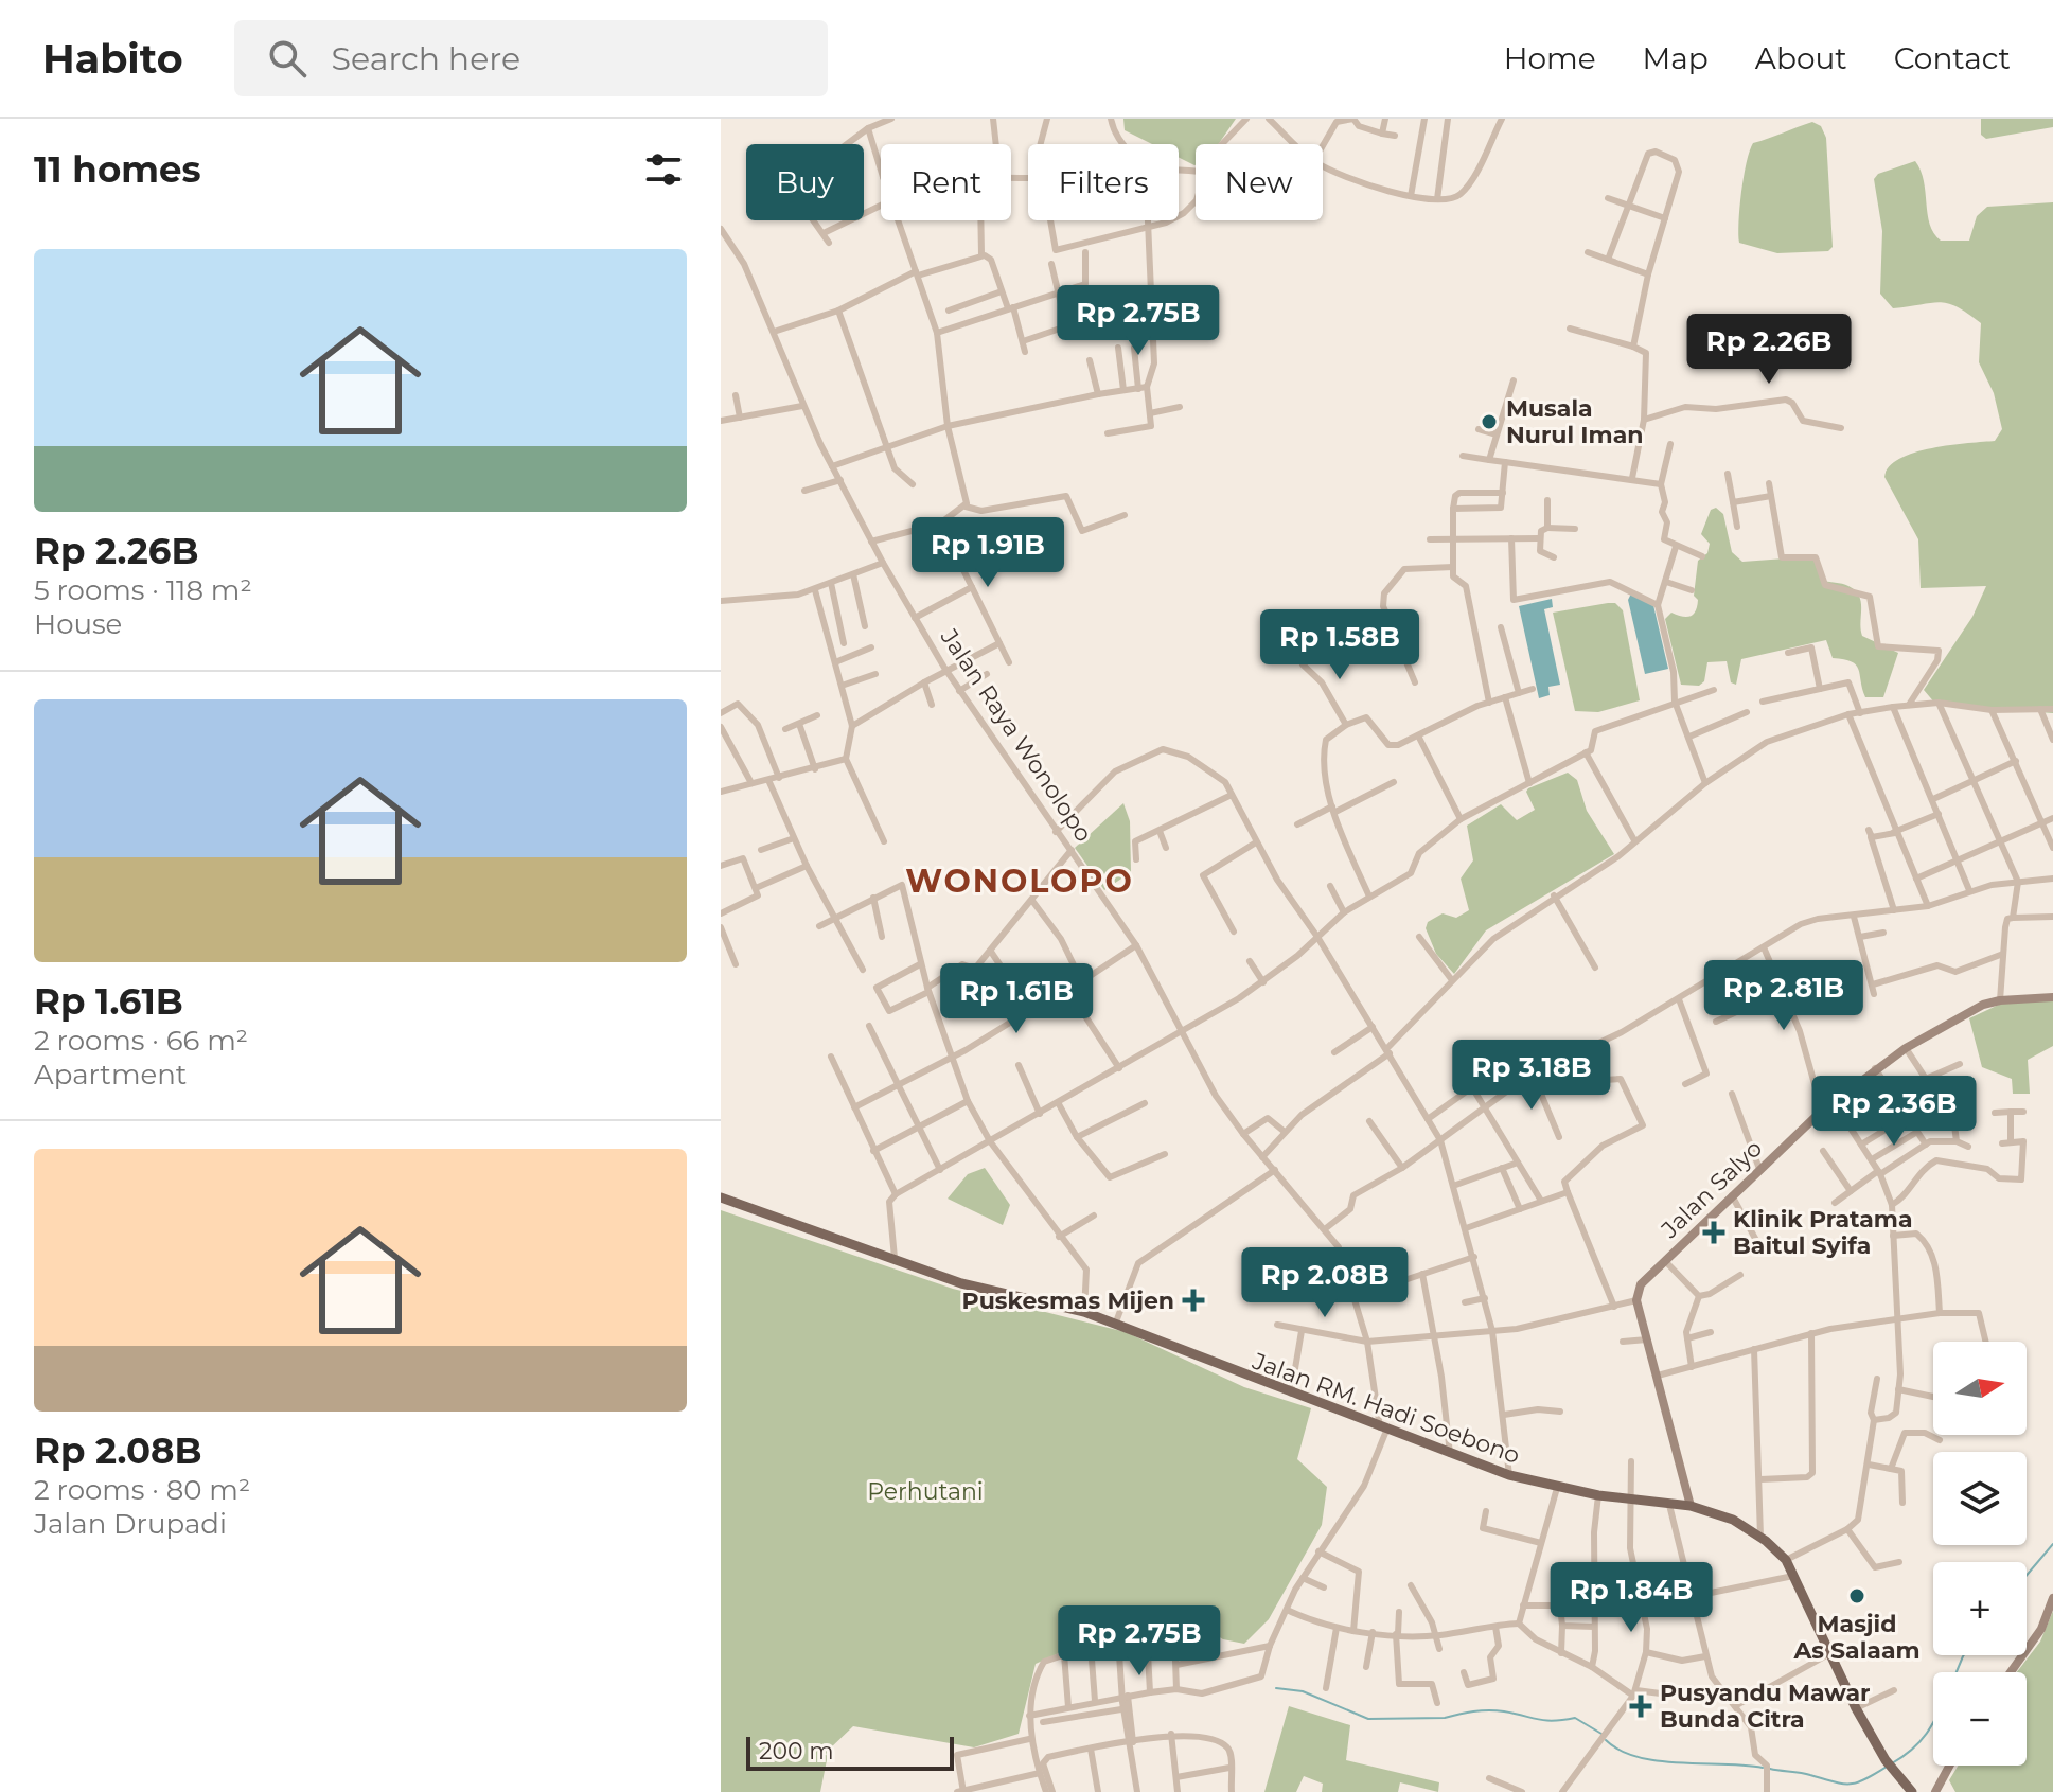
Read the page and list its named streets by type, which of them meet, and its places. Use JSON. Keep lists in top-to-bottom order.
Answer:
{
  "streets": {
    "main road": ["Jalan RM. Hadi Soebono"],
    "street": ["Jalan Raya Wonolopo", "Jalan Salyo"]
  },
  "crossings": [
    ["Jalan Raya Wonolopo", "Jalan RM. Hadi Soebono"]
  ],
  "districts": ["WONOLOPO"],
  "parks": ["Perhutani"],
  "places": {
    "other": ["Musala Nurul Iman", "Masjid As Salaam"],
    "health": ["Klinik Pratama Baitul Syifa", "Puskesmas Mijen", "Pusyandu Mawar Bunda Citra"]
  },
  "scale_bar": "200 m",
  "north": "right",
  "page": {
    "header": "Habito",
    "search": "Search here",
    "nav": [
      "Home",
      "Map",
      "About",
      "Contact"
    ],
    "heading": "11 homes",
    "chip": [
      "Buy",
      "Rent",
      "Filters",
      "New"
    ],
    "list": [
      {
        "name": "Rp 2.26B",
        "note": "5 rooms · 118 m² · House"
      },
      {
        "name": "Rp 1.61B",
        "note": "2 rooms · 66 m² · Apartment"
      },
      {
        "name": "Rp 2.08B",
        "note": "2 rooms · 80 m² · Jalan Drupadi"
      }
    ],
    "price": [
      "Rp 2.75B",
      "Rp 2.26B",
      "Rp 1.91B",
      "Rp 1.58B",
      "Rp 2.81B",
      "Rp 1.61B",
      "Rp 3.18B",
      "Rp 2.36B",
      "Rp 2.08B",
      "Rp 1.84B",
      "Rp 2.75B"
    ],
    "map_buttons": ["+", "−"],
    "scale": "200 m"
  }
}
